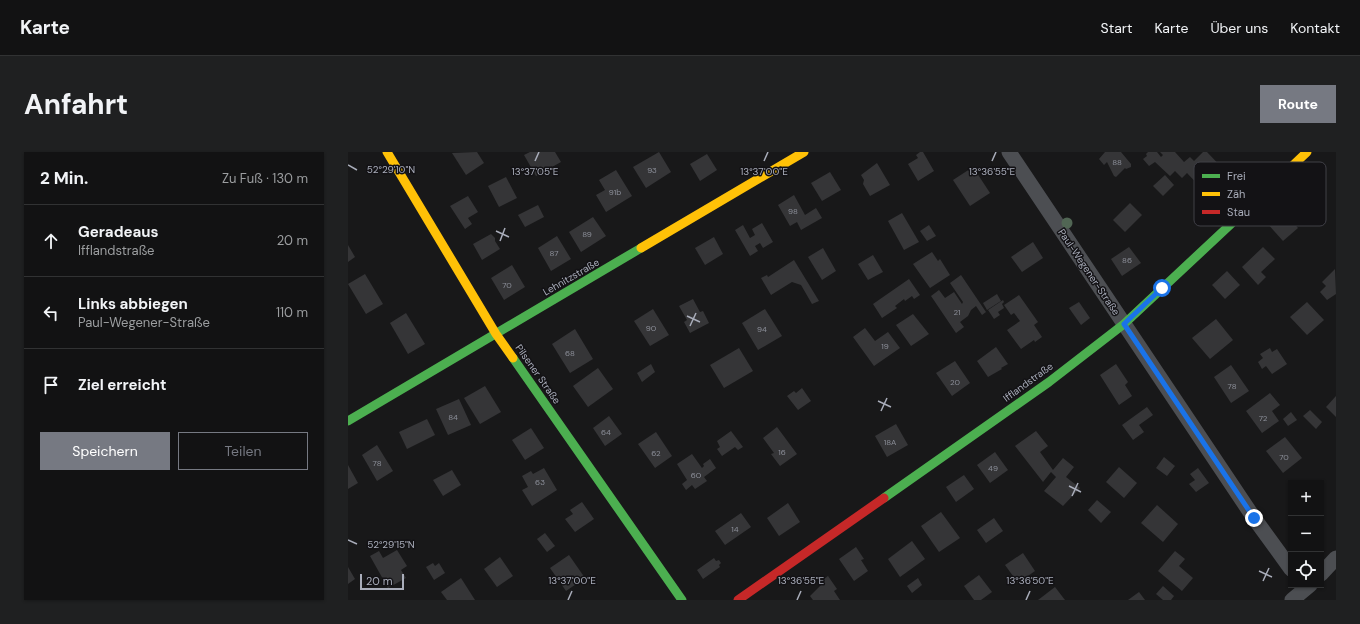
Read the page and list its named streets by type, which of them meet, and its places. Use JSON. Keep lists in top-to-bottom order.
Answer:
{
  "streets": {
    "street": [
      "Paul-Wegener-Straße",
      "Lehnitzstraße",
      "Pilsener Straße",
      "Ifflandstraße"
    ]
  },
  "crossings": [
    ["Paul-Wegener-Straße", "Ifflandstraße"],
    ["Lehnitzstraße", "Pilsener Straße"]
  ],
  "house_numbers": [
    "88",
    "93",
    "91b",
    "98",
    "89",
    "87",
    "86",
    "70",
    "21",
    "90",
    "94",
    "19",
    "68",
    "20",
    "78",
    "84",
    "72",
    "64",
    "18A",
    "16",
    "62",
    "70",
    "78",
    "49",
    "60",
    "63",
    "14"
  ],
  "legend": ["Frei", "Zäh", "Stau"],
  "scale_bar": "20 m",
  "page": {
    "header": "Karte",
    "nav": [
      "Start",
      "Karte",
      "Über uns",
      "Kontakt"
    ],
    "buttons": [
      "Route",
      ["Speichern", "Teilen"]
    ],
    "title": "Anfahrt",
    "heading": ["2 Min.", "Zu Fuß · 130 m"],
    "list": [
      ["Geradeaus", "Ifflandstraße", "20 m"],
      ["Links abbiegen", "Paul-Wegener-Straße", "110 m"],
      "Ziel erreicht"
    ],
    "map_buttons": ["+", "−"],
    "scale": "20 m"
  },
  "coordinates": [
    "52°29'10\"N",
    "13°37'00\"E",
    "13°36'55\"E",
    "13°37'05\"E",
    "52°29'15\"N",
    "13°36'50\"E"
  ]
}
